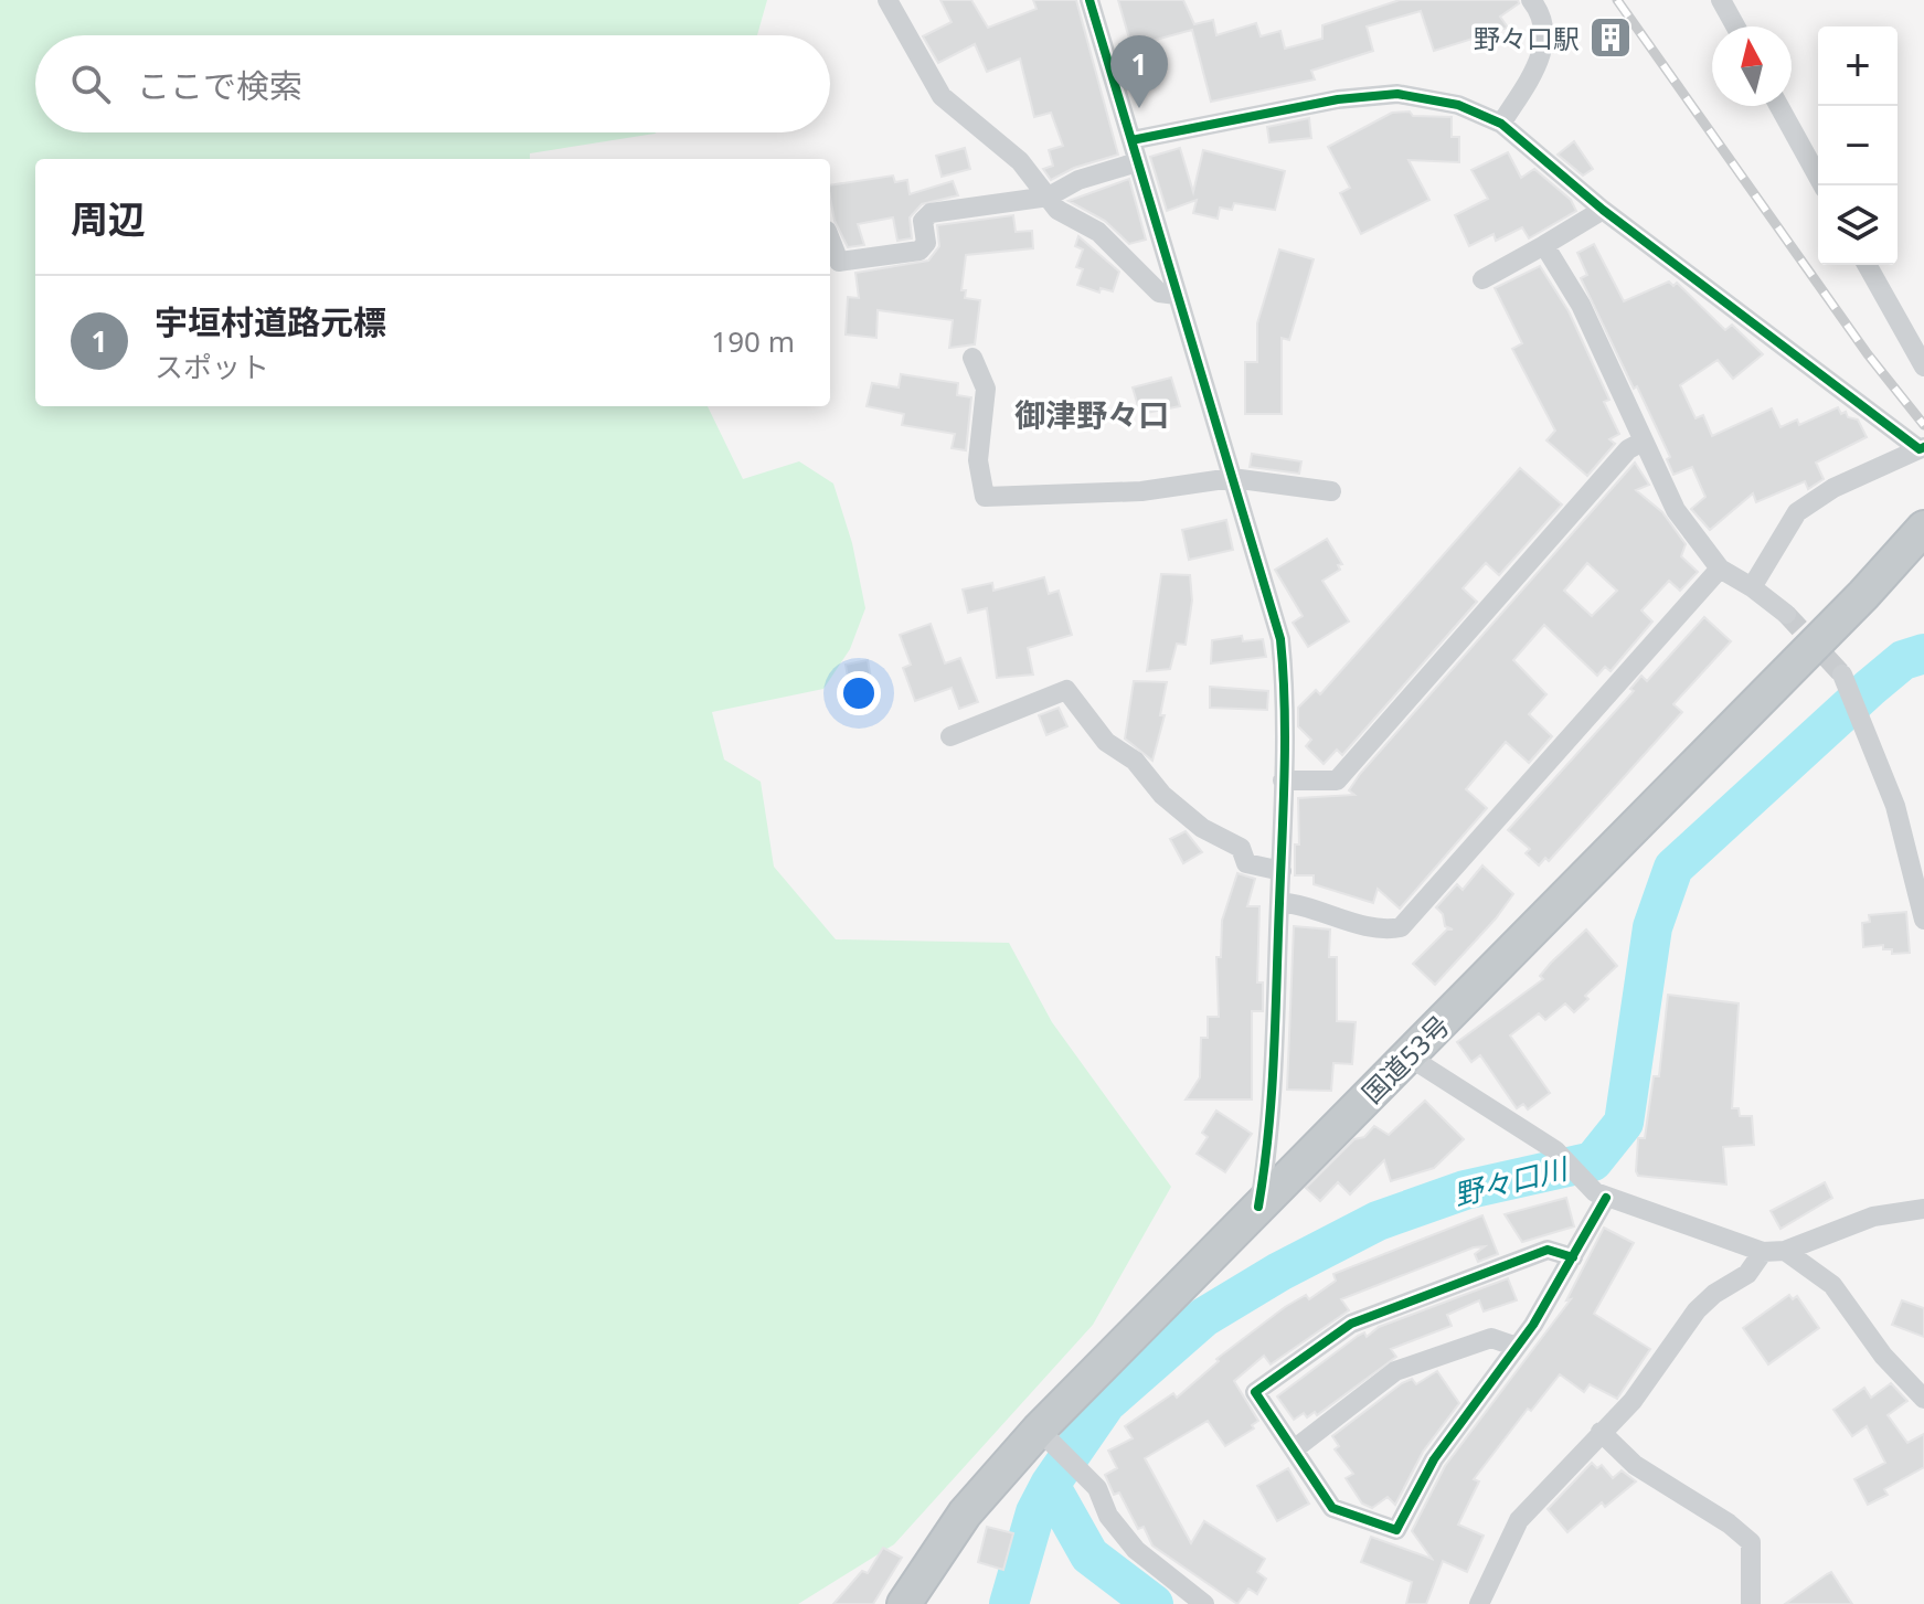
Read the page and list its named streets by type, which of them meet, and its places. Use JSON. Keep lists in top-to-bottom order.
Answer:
{
  "streets": {
    "highway": ["国道53号"]
  },
  "districts": ["御津野々口"],
  "water": ["野々口川"],
  "places": {
    "building": ["野々口駅"]
  },
  "north": "top",
  "page": {
    "map_buttons": ["+", "−"],
    "pins": "1",
    "search": "ここで検索",
    "heading": "周辺",
    "list": [
      {
        "mark": "1",
        "name": "宇垣村道路元標",
        "note": "スポット",
        "value": "190 m"
      }
    ]
  }
}
